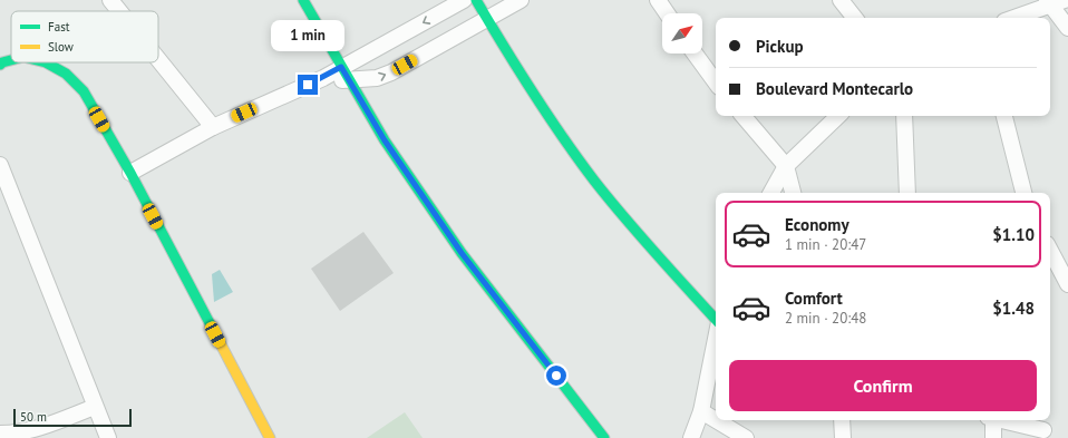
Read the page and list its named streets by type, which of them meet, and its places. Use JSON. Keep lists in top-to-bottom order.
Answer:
{
  "legend": ["Fast", "Slow"],
  "scale_bar": "50 m",
  "north": "top right",
  "page": {
    "banner": ["Pickup", "Boulevard Montecarlo"],
    "bubble": "1 min",
    "list": [
      {
        "name": "Economy",
        "note": "1 min · 20:47",
        "value": "$1.10"
      },
      {
        "name": "Comfort",
        "note": "2 min · 20:48",
        "value": "$1.48"
      }
    ],
    "buttons": "Confirm",
    "scale": "50 m"
  }
}
